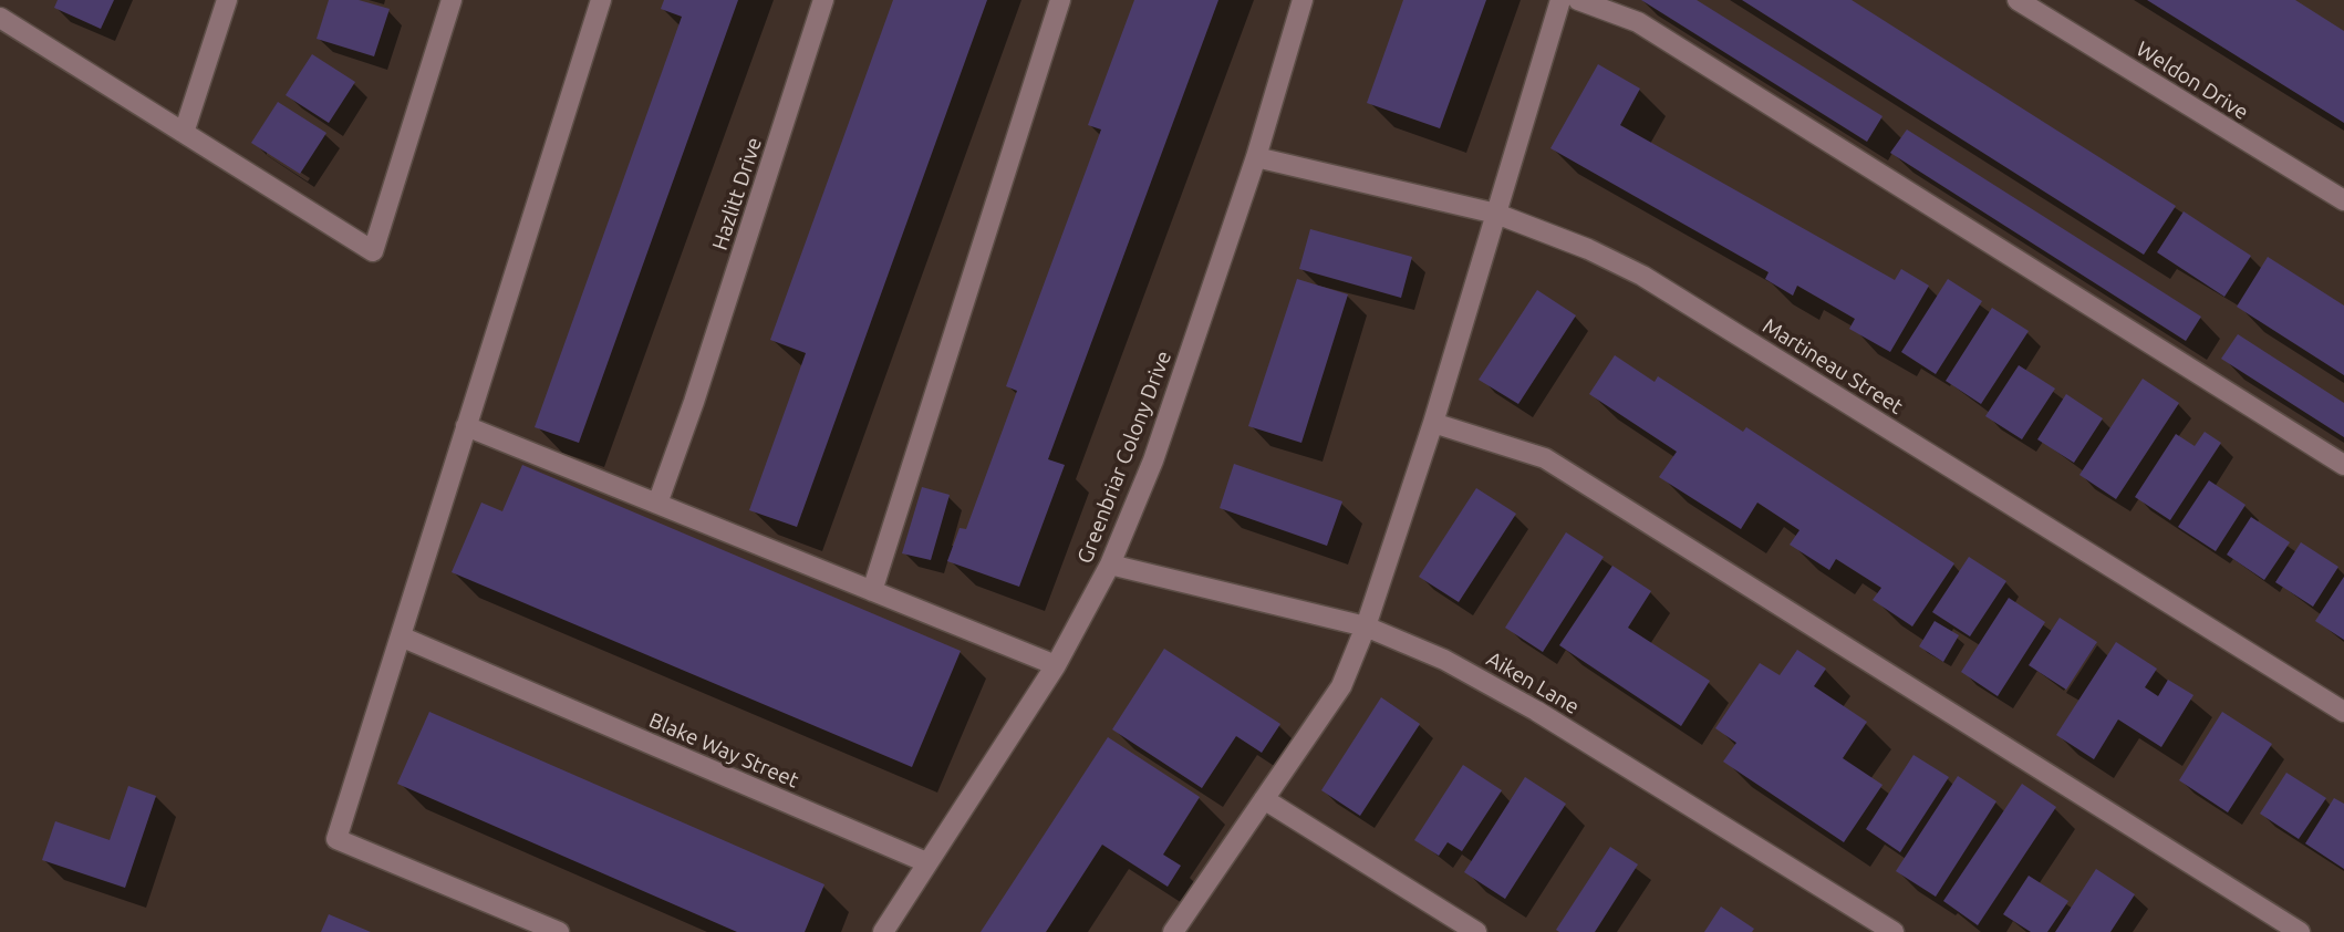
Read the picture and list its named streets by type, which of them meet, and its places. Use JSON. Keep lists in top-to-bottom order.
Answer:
{
  "streets": {
    "street": [
      "Weldon Drive",
      "Hazlitt Drive",
      "Martineau Street",
      "Greenbriar Colony Drive",
      "Aiken Lane",
      "Blake Way Street"
    ]
  },
  "crossings": [
    ["Martineau Street", "Greenbriar Colony Drive"],
    ["Greenbriar Colony Drive", "Aiken Lane"],
    ["Greenbriar Colony Drive", "Blake Way Street"]
  ]
}
